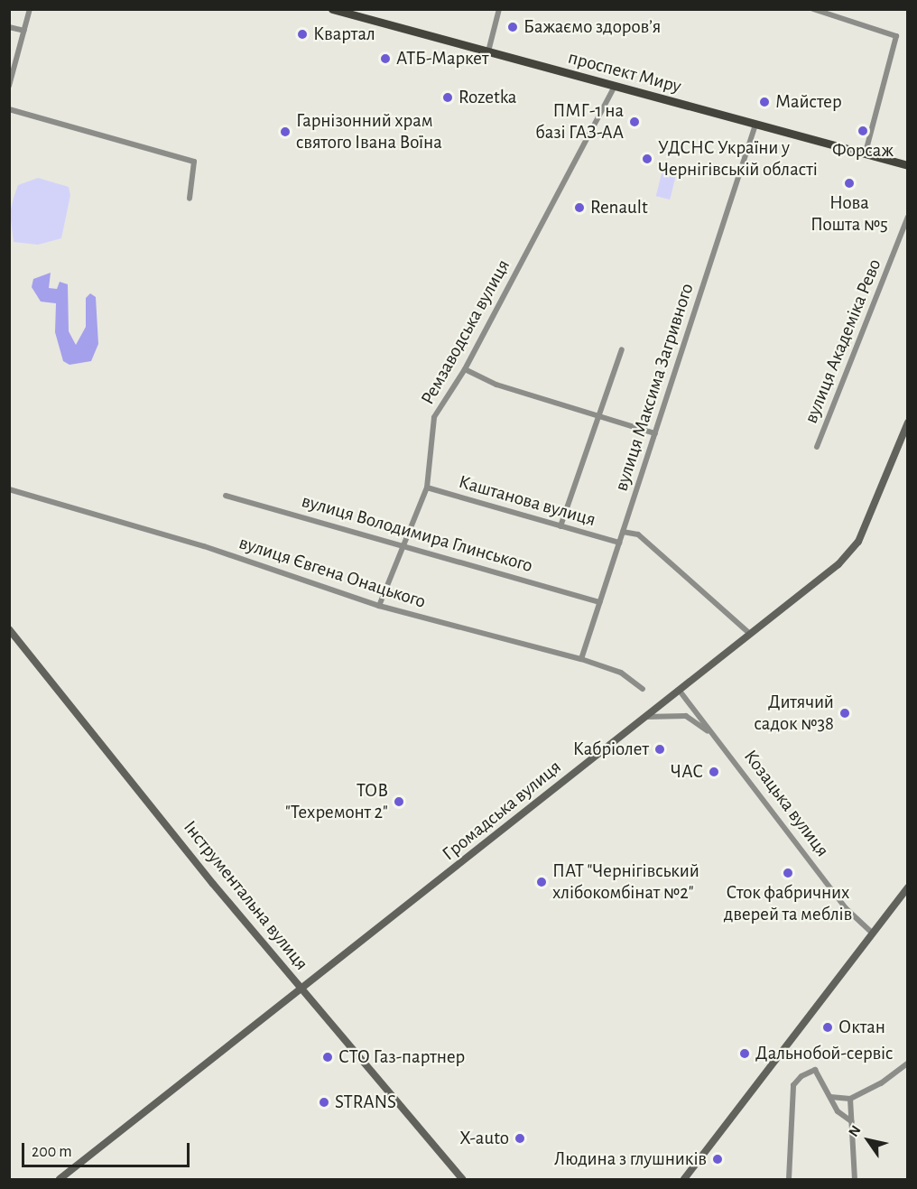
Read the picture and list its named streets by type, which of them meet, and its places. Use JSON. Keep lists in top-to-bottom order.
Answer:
{
  "streets": {
    "main road": ["проспект Миру"],
    "street": [
      "Ремзаводська вулиця",
      "вулиця Академіка Рево",
      "вулиця Максима Загривного",
      "Каштанова вулиця",
      "вулиця Володимира Глинського",
      "вулиця Євгена Онацького",
      "Козацька вулиця",
      "Громадська вулиця",
      "Інструментальна вулиця"
    ]
  },
  "crossings": [
    ["проспект Миру", "Ремзаводська вулиця"],
    ["проспект Миру", "вулиця Максима Загривного"],
    ["Ремзаводська вулиця", "Каштанова вулиця"],
    ["Ремзаводська вулиця", "вулиця Володимира Глинського"],
    ["Ремзаводська вулиця", "вулиця Євгена Онацького"],
    ["вулиця Максима Загривного", "Каштанова вулиця"],
    ["вулиця Максима Загривного", "вулиця Володимира Глинського"],
    ["вулиця Максима Загривного", "вулиця Євгена Онацького"],
    ["Козацька вулиця", "Громадська вулиця"],
    ["Громадська вулиця", "Інструментальна вулиця"]
  ],
  "places": [
    "Бажаємо здоров’я",
    "Квартал",
    "АТБ-Маркет",
    "Rozetka",
    "Майстер",
    "ПМГ-1 на базі ГАЗ-АА",
    "Форсаж",
    "Гарнізонний храм святого Івана Воїна",
    "УДСНС України у Чернігівській області",
    "Нова Пошта №5",
    "Renault",
    "Дитячий садок №38",
    "Кабріолет",
    "ЧАС",
    "ТОВ \"Техремонт 2\"",
    "Сток фабричних дверей та меблів",
    "ПАТ \"Чернігівський хлібокомбінат №2\"",
    "Октан",
    "Дальнобой-сервіс",
    "СТО Газ-партнер",
    "STRANS",
    "X-auto",
    "Людина з глушників"
  ],
  "scale_bar": "200 m",
  "north": "top left"
}
